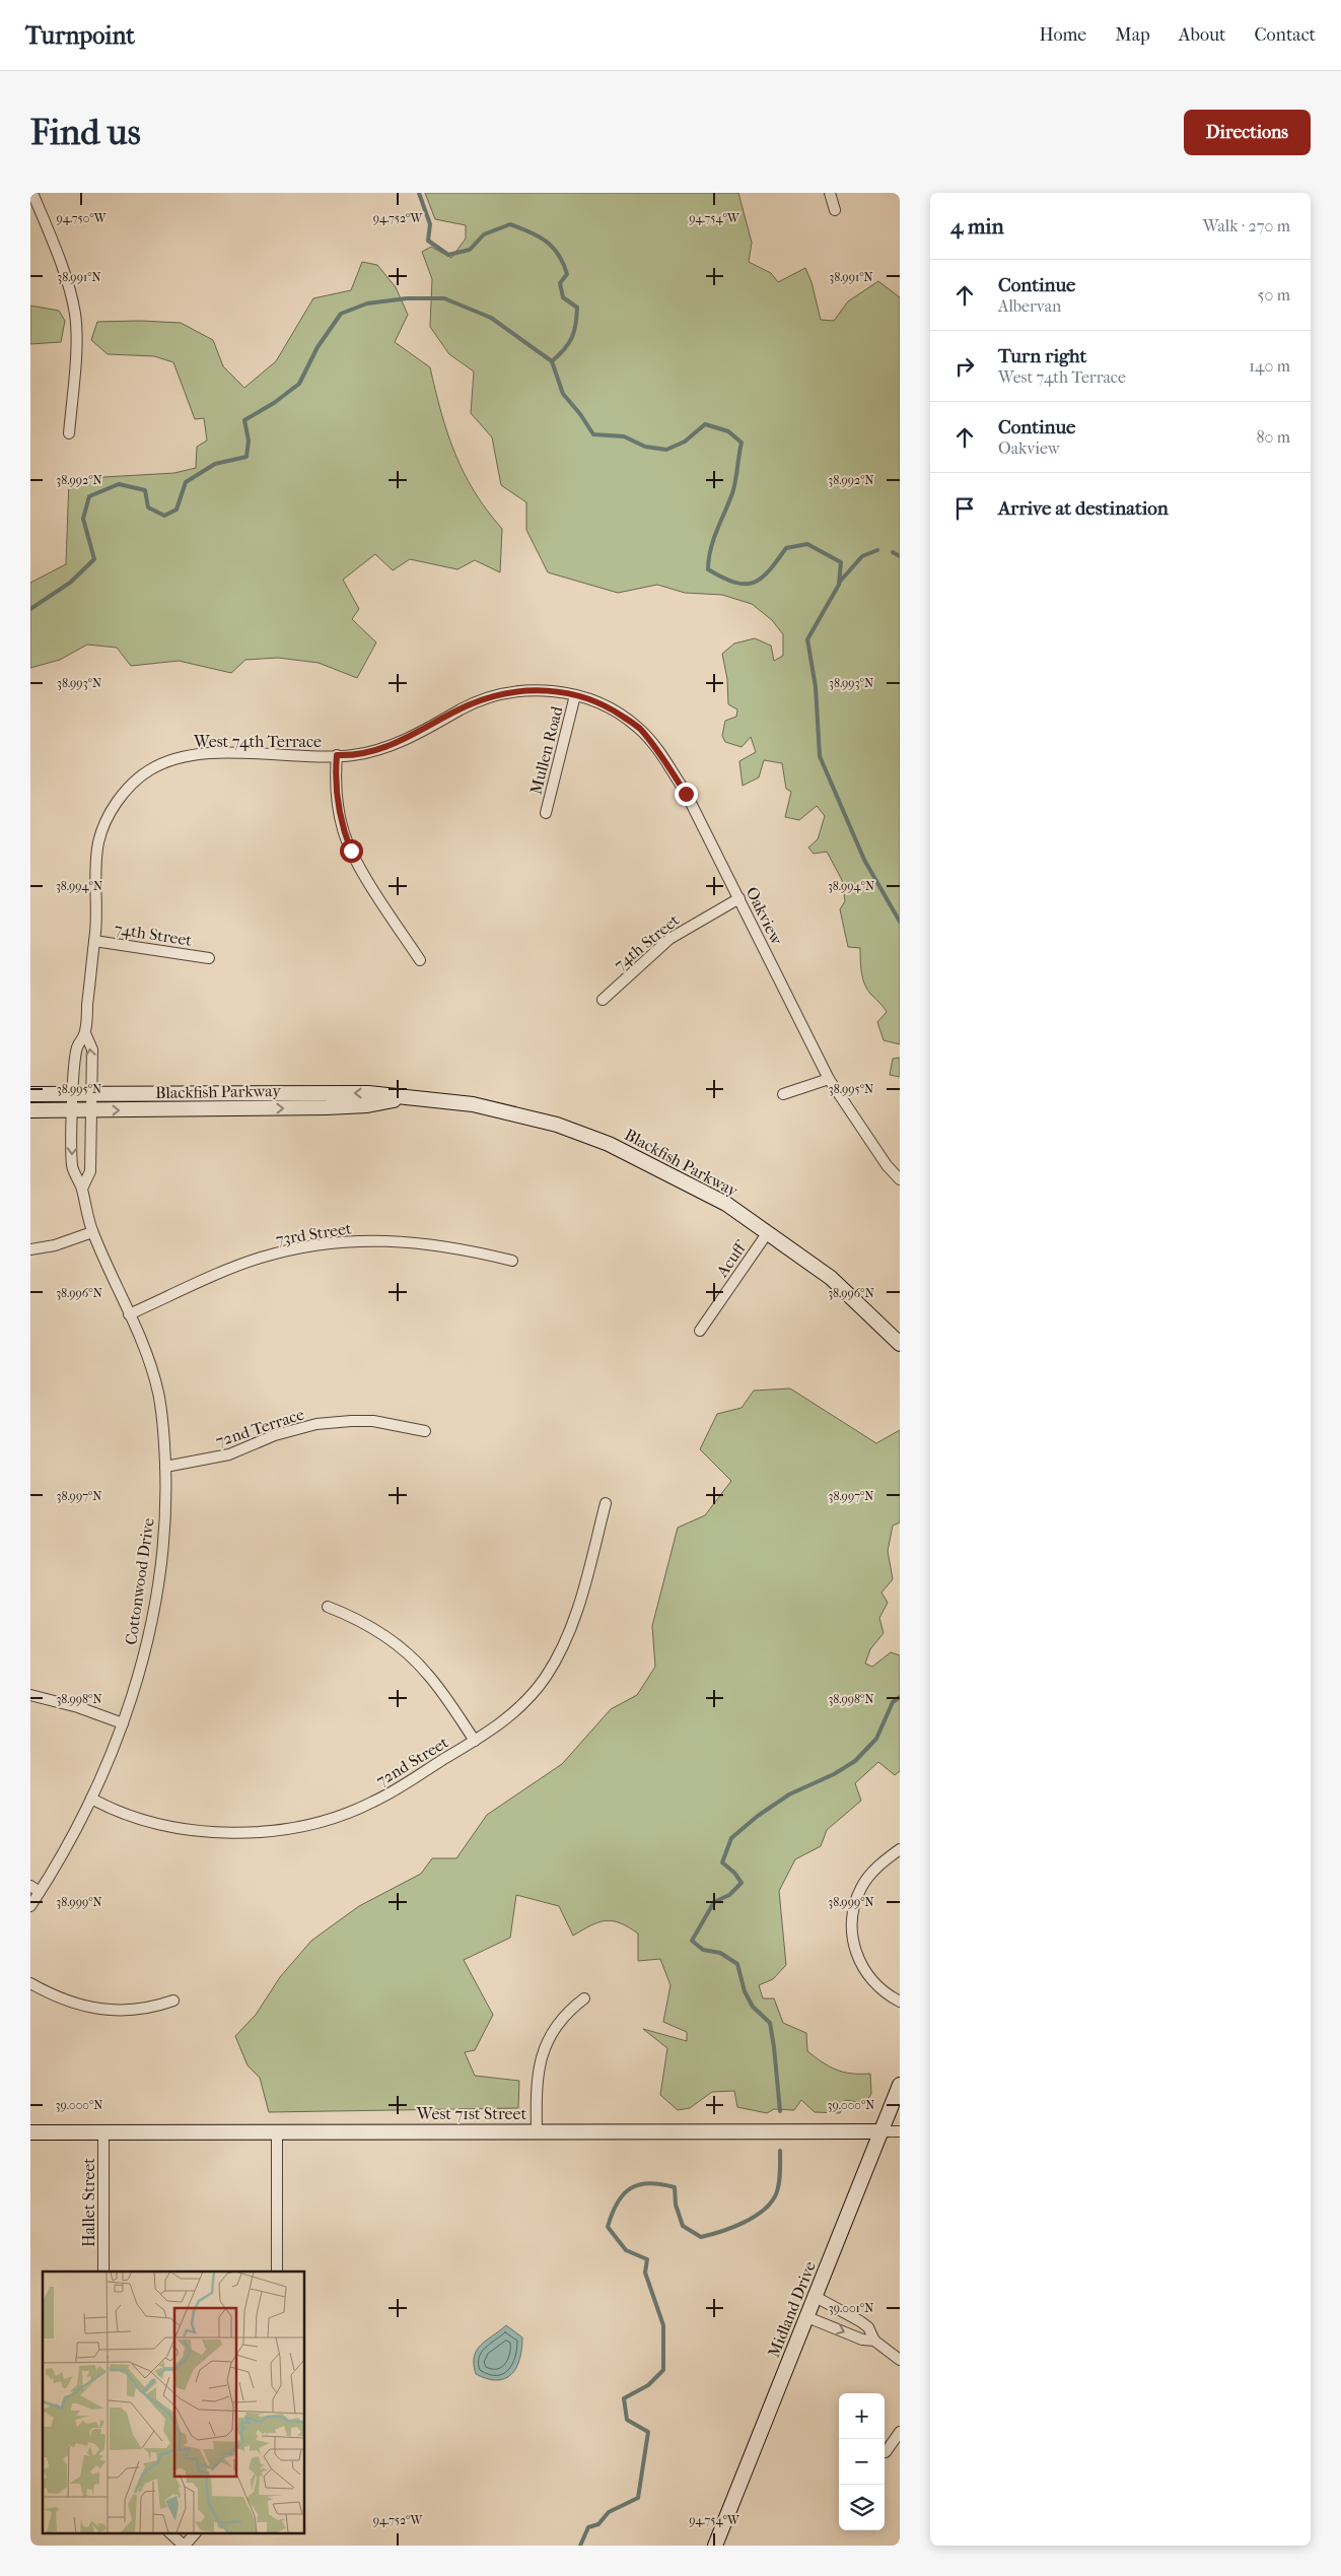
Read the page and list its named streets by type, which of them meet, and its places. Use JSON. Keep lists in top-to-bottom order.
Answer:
{
  "streets": {
    "street": [
      "West 74th Terrace",
      "Mullen Road",
      "Oakview",
      "74th Street",
      "Blackfish Parkway",
      "73rd Street",
      "Acuff",
      "72nd Terrace",
      "Cottonwood Drive",
      "72nd Street",
      "West 71st Street",
      "Hallet Street",
      "Midland Drive"
    ]
  },
  "crossings": [
    ["West 74th Terrace", "Mullen Road"],
    ["West 74th Terrace", "Oakview"],
    ["West 74th Terrace", "74th Street"],
    ["West 74th Terrace", "Cottonwood Drive"],
    ["Mullen Road", "Oakview"],
    ["Oakview", "74th Street"],
    ["74th Street", "Cottonwood Drive"],
    ["Blackfish Parkway", "Acuff"],
    ["Blackfish Parkway", "Cottonwood Drive"],
    ["73rd Street", "Cottonwood Drive"],
    ["72nd Terrace", "Cottonwood Drive"],
    ["Cottonwood Drive", "72nd Street"],
    ["West 71st Street", "Hallet Street"],
    ["West 71st Street", "Midland Drive"]
  ],
  "page": {
    "header": "Turnpoint",
    "nav": [
      "Home",
      "Map",
      "About",
      "Contact"
    ],
    "buttons": "Directions",
    "title": "Find us",
    "heading": ["4 min", "Walk · 270 m"],
    "list": [
      ["Continue", "Albervan", "50 m"],
      ["Turn right", "West 74th Terrace", "140 m"],
      ["Continue", "Oakview", "80 m"],
      "Arrive at destination"
    ],
    "map_buttons": ["+", "−"]
  },
  "coordinates": [
    "94.750°W",
    "94.752°W",
    "94.754°W",
    "38.991°N",
    "38.992°N",
    "38.993°N",
    "38.994°N",
    "38.995°N",
    "38.996°N",
    "38.997°N",
    "38.998°N",
    "38.999°N",
    "39.000°N",
    "39.001°N"
  ]
}
